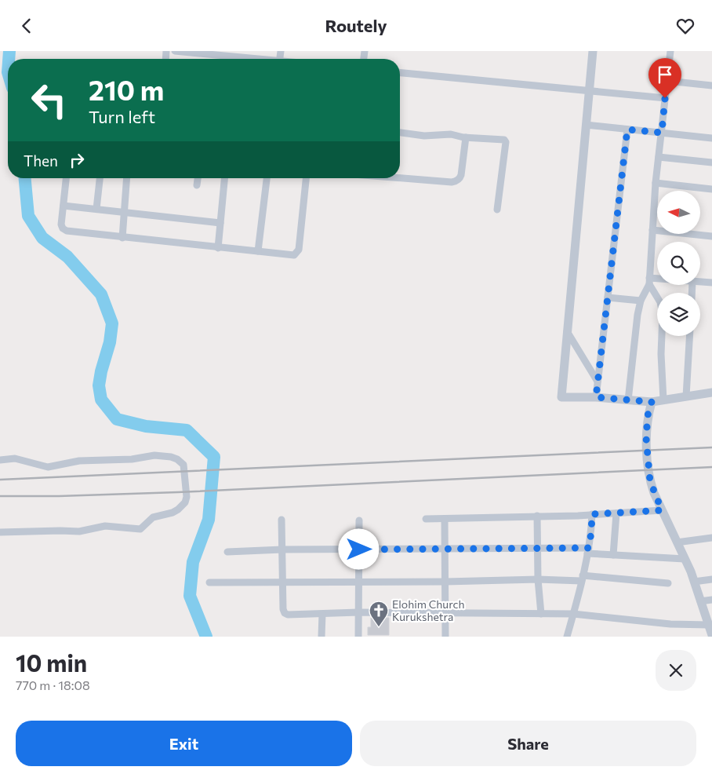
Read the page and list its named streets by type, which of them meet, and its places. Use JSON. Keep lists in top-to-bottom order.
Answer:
{
  "places": {
    "church": ["Elohim Church Kurukshetra"]
  },
  "north": "left",
  "page": {
    "header": "Routely",
    "turn": ["210 m", "Turn left"],
    "then": "Then",
    "heading": ["10 min", "770 m · 18:08"],
    "buttons": ["Exit", "Share"]
  }
}
